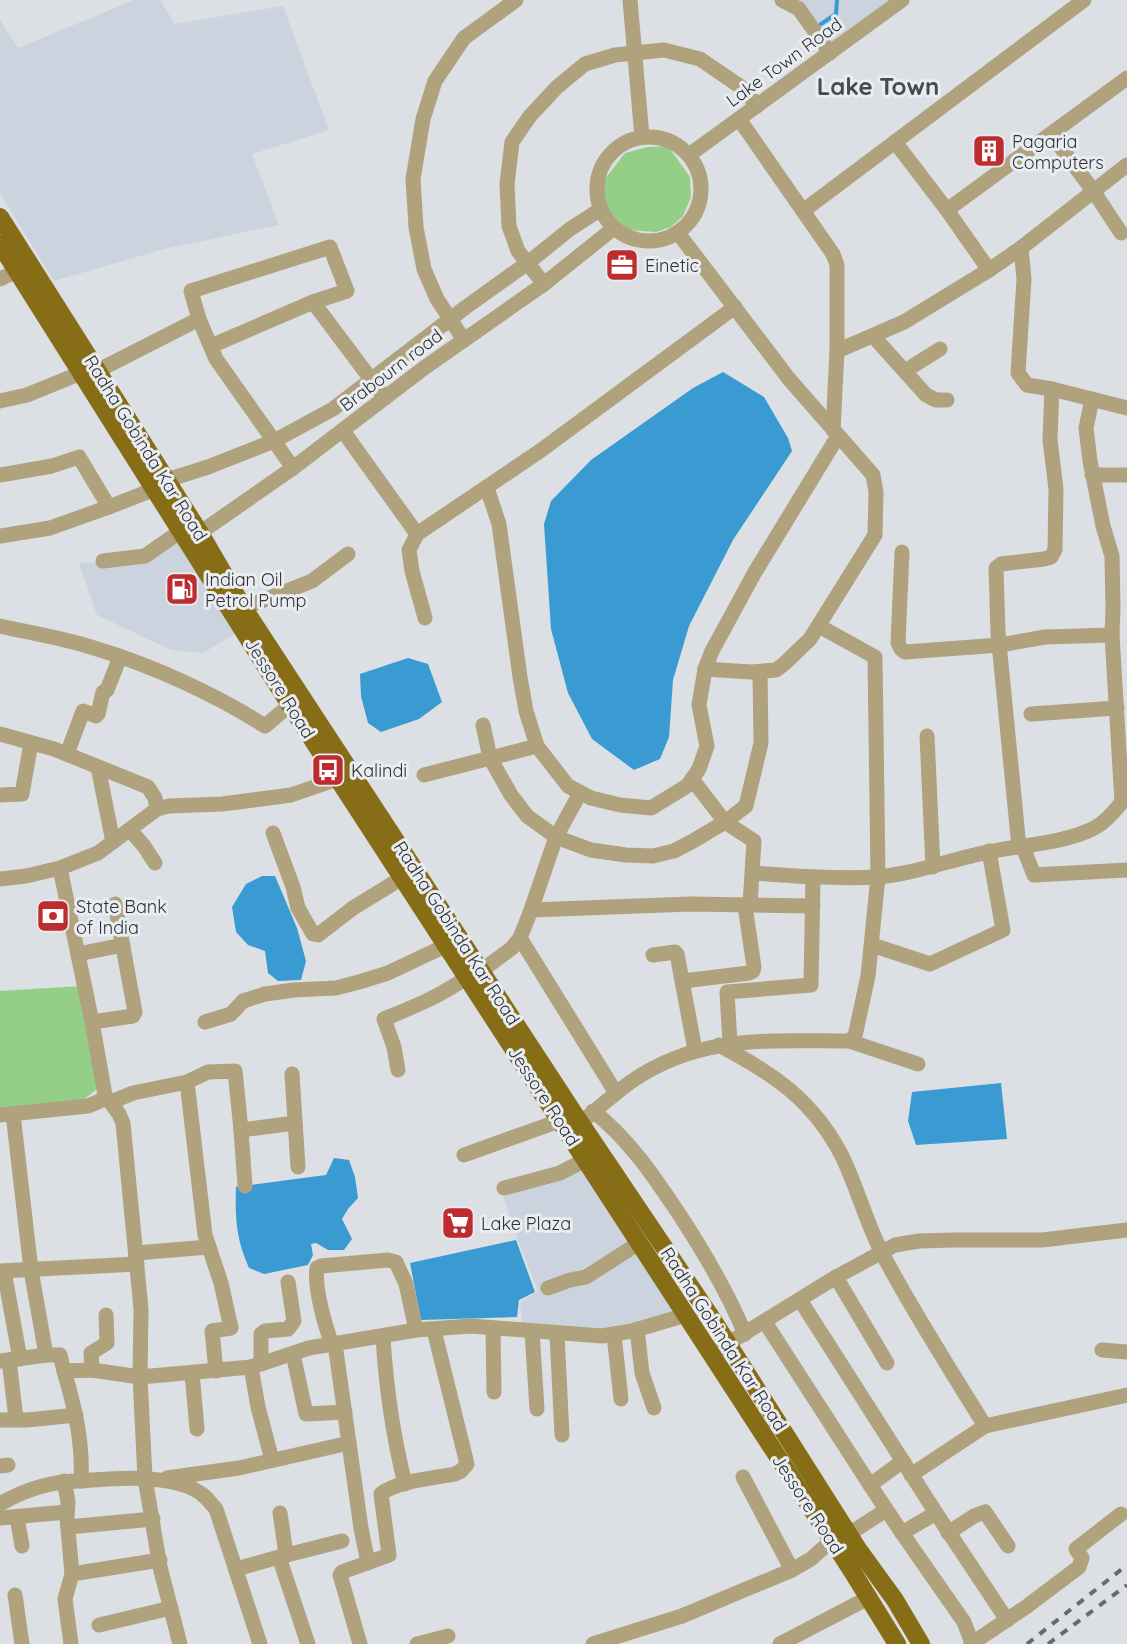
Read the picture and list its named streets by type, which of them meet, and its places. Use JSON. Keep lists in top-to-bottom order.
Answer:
{
  "streets": {
    "main road": ["Radha Gobinda Kar Road", "Jessore Road"],
    "street": ["Lake Town Road", "Brabourn road"]
  },
  "crossings": [
    ["Lake Town Road", "Brabourn road"],
    ["Brabourn road", "Radha Gobinda Kar Road"],
    ["Brabourn road", "Jessore Road"],
    ["Radha Gobinda Kar Road", "Jessore Road"]
  ],
  "districts": ["Lake Town"],
  "places": {
    "building": ["Pagaria Computers"],
    "office": ["Einetic"],
    "fuel station": ["Indian Oil Petrol Pump"],
    "bus stop": ["Kalindi"],
    "bank": ["State Bank of India"],
    "supermarket": ["Lake Plaza"]
  }
}
